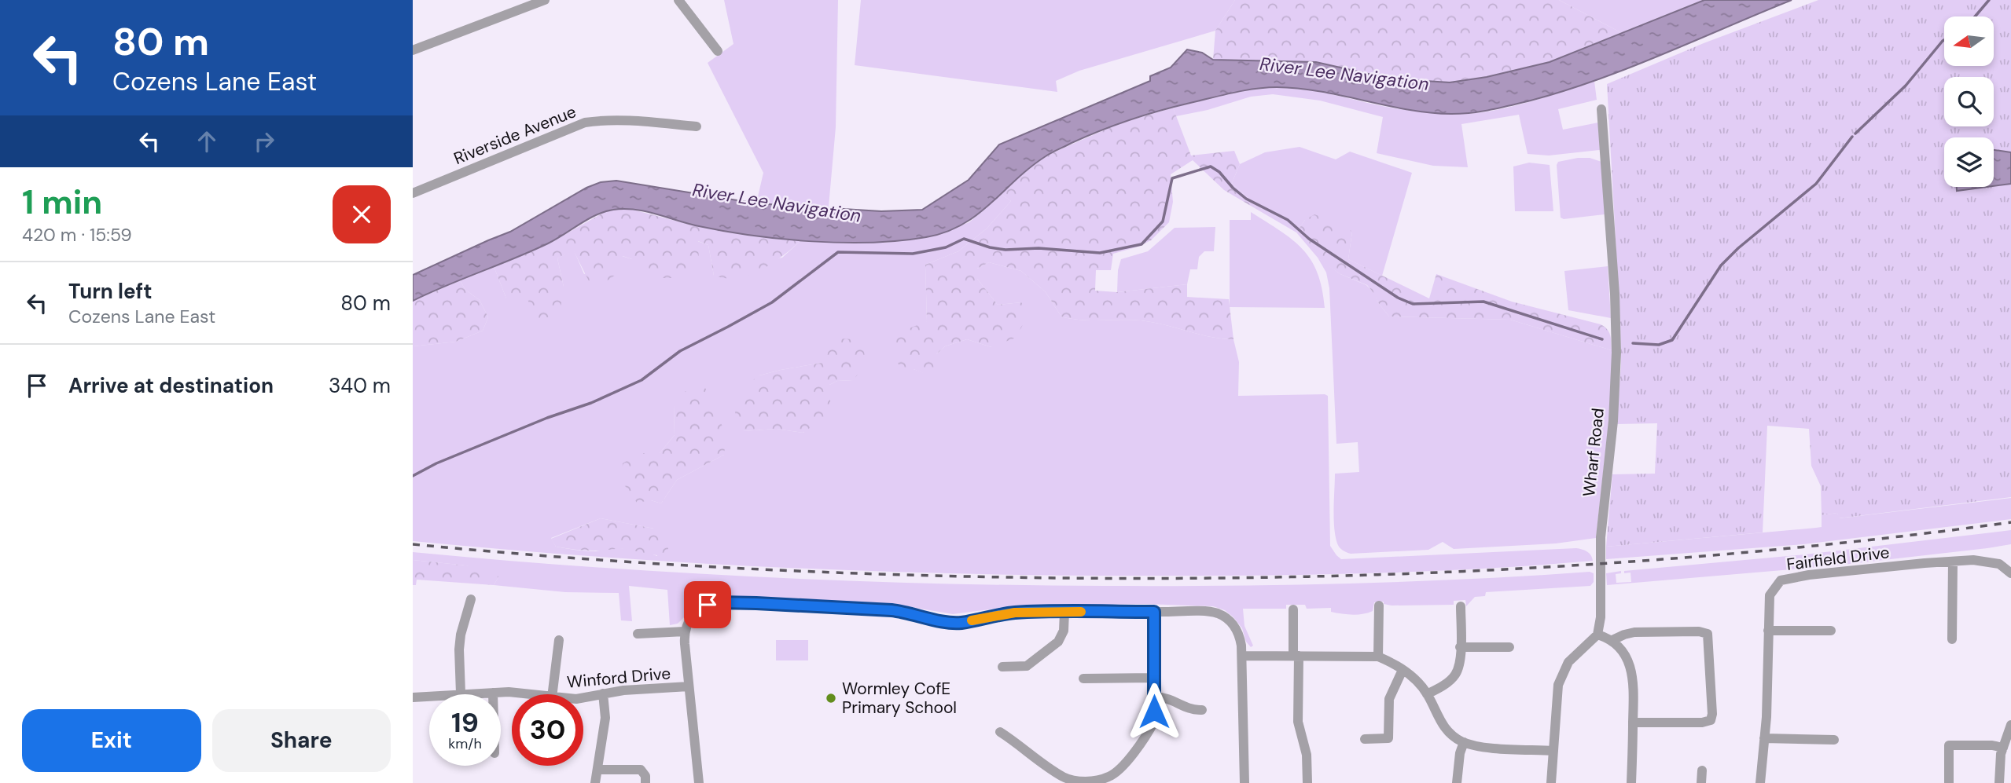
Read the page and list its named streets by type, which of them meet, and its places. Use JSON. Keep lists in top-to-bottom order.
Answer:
{
  "streets": {
    "street": [
      "Riverside Avenue",
      "Wharf Road",
      "Fairfield Drive",
      "Winford Drive"
    ]
  },
  "water": ["River Lee Navigation"],
  "places": ["Wormley CofE Primary School"],
  "north": "left",
  "page": {
    "turn": ["80 m", "Cozens Lane East"],
    "heading": ["1 min", "420 m · 15:59"],
    "list": [
      {
        "name": "Turn left",
        "note": "Cozens Lane East",
        "value": "80 m"
      },
      {
        "name": "Arrive at destination",
        "value": "340 m"
      }
    ],
    "speed": "19 km/h",
    "limit": "30",
    "buttons": ["Exit", "Share"]
  }
}
